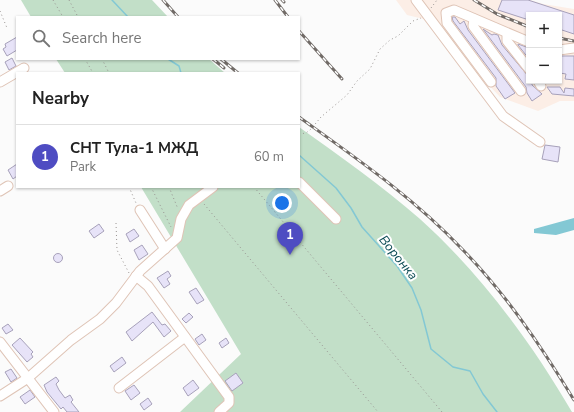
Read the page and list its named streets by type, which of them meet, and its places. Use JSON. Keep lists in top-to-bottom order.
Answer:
{
  "water": ["Воронка"],
  "page": {
    "map_buttons": ["+", "−"],
    "search": "Search here",
    "heading": "Nearby",
    "list": [
      {
        "mark": "1",
        "name": "СНТ Тула-1 МЖД",
        "note": "Park",
        "value": "60 m"
      }
    ],
    "pins": "1"
  }
}
